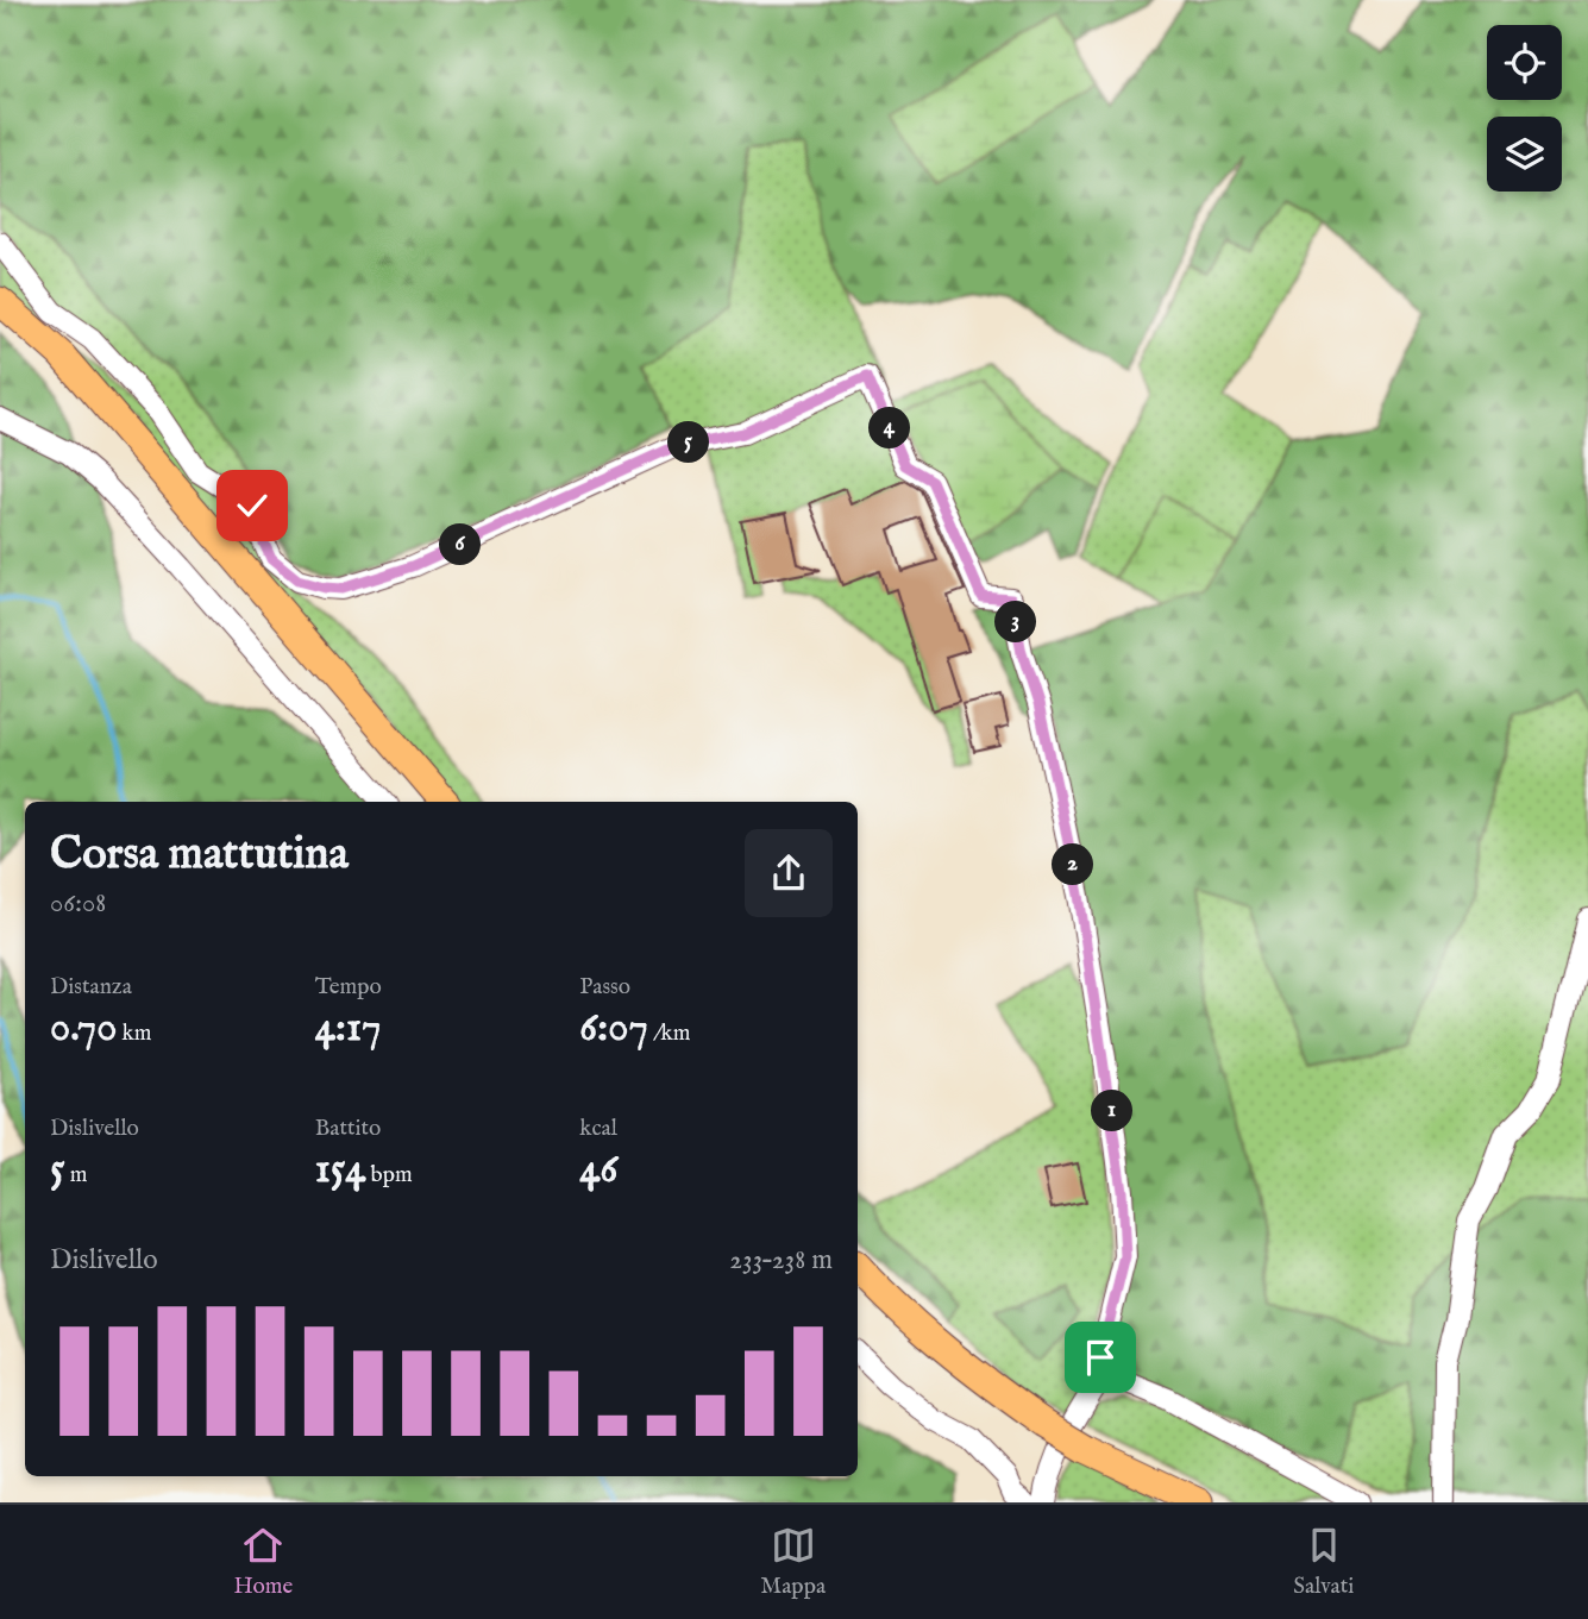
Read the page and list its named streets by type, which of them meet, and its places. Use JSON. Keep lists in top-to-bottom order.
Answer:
{
  "page": {
    "pins": [
      "4",
      "5",
      "6",
      "3",
      "2",
      "1"
    ],
    "heading": ["Corsa mattutina", "06:08"],
    "stats": [
      ["Distanza", "0.70 km"],
      ["Tempo", "4:17"],
      ["Passo", "6:07 /km"],
      ["Dislivello", "5 m"],
      ["Battito", "154 bpm"],
      ["kcal", "46"]
    ],
    "chart": ["Dislivello", "233–238 m"],
    "tabs": ["Home", "Mappa", "Salvati"]
  }
}
